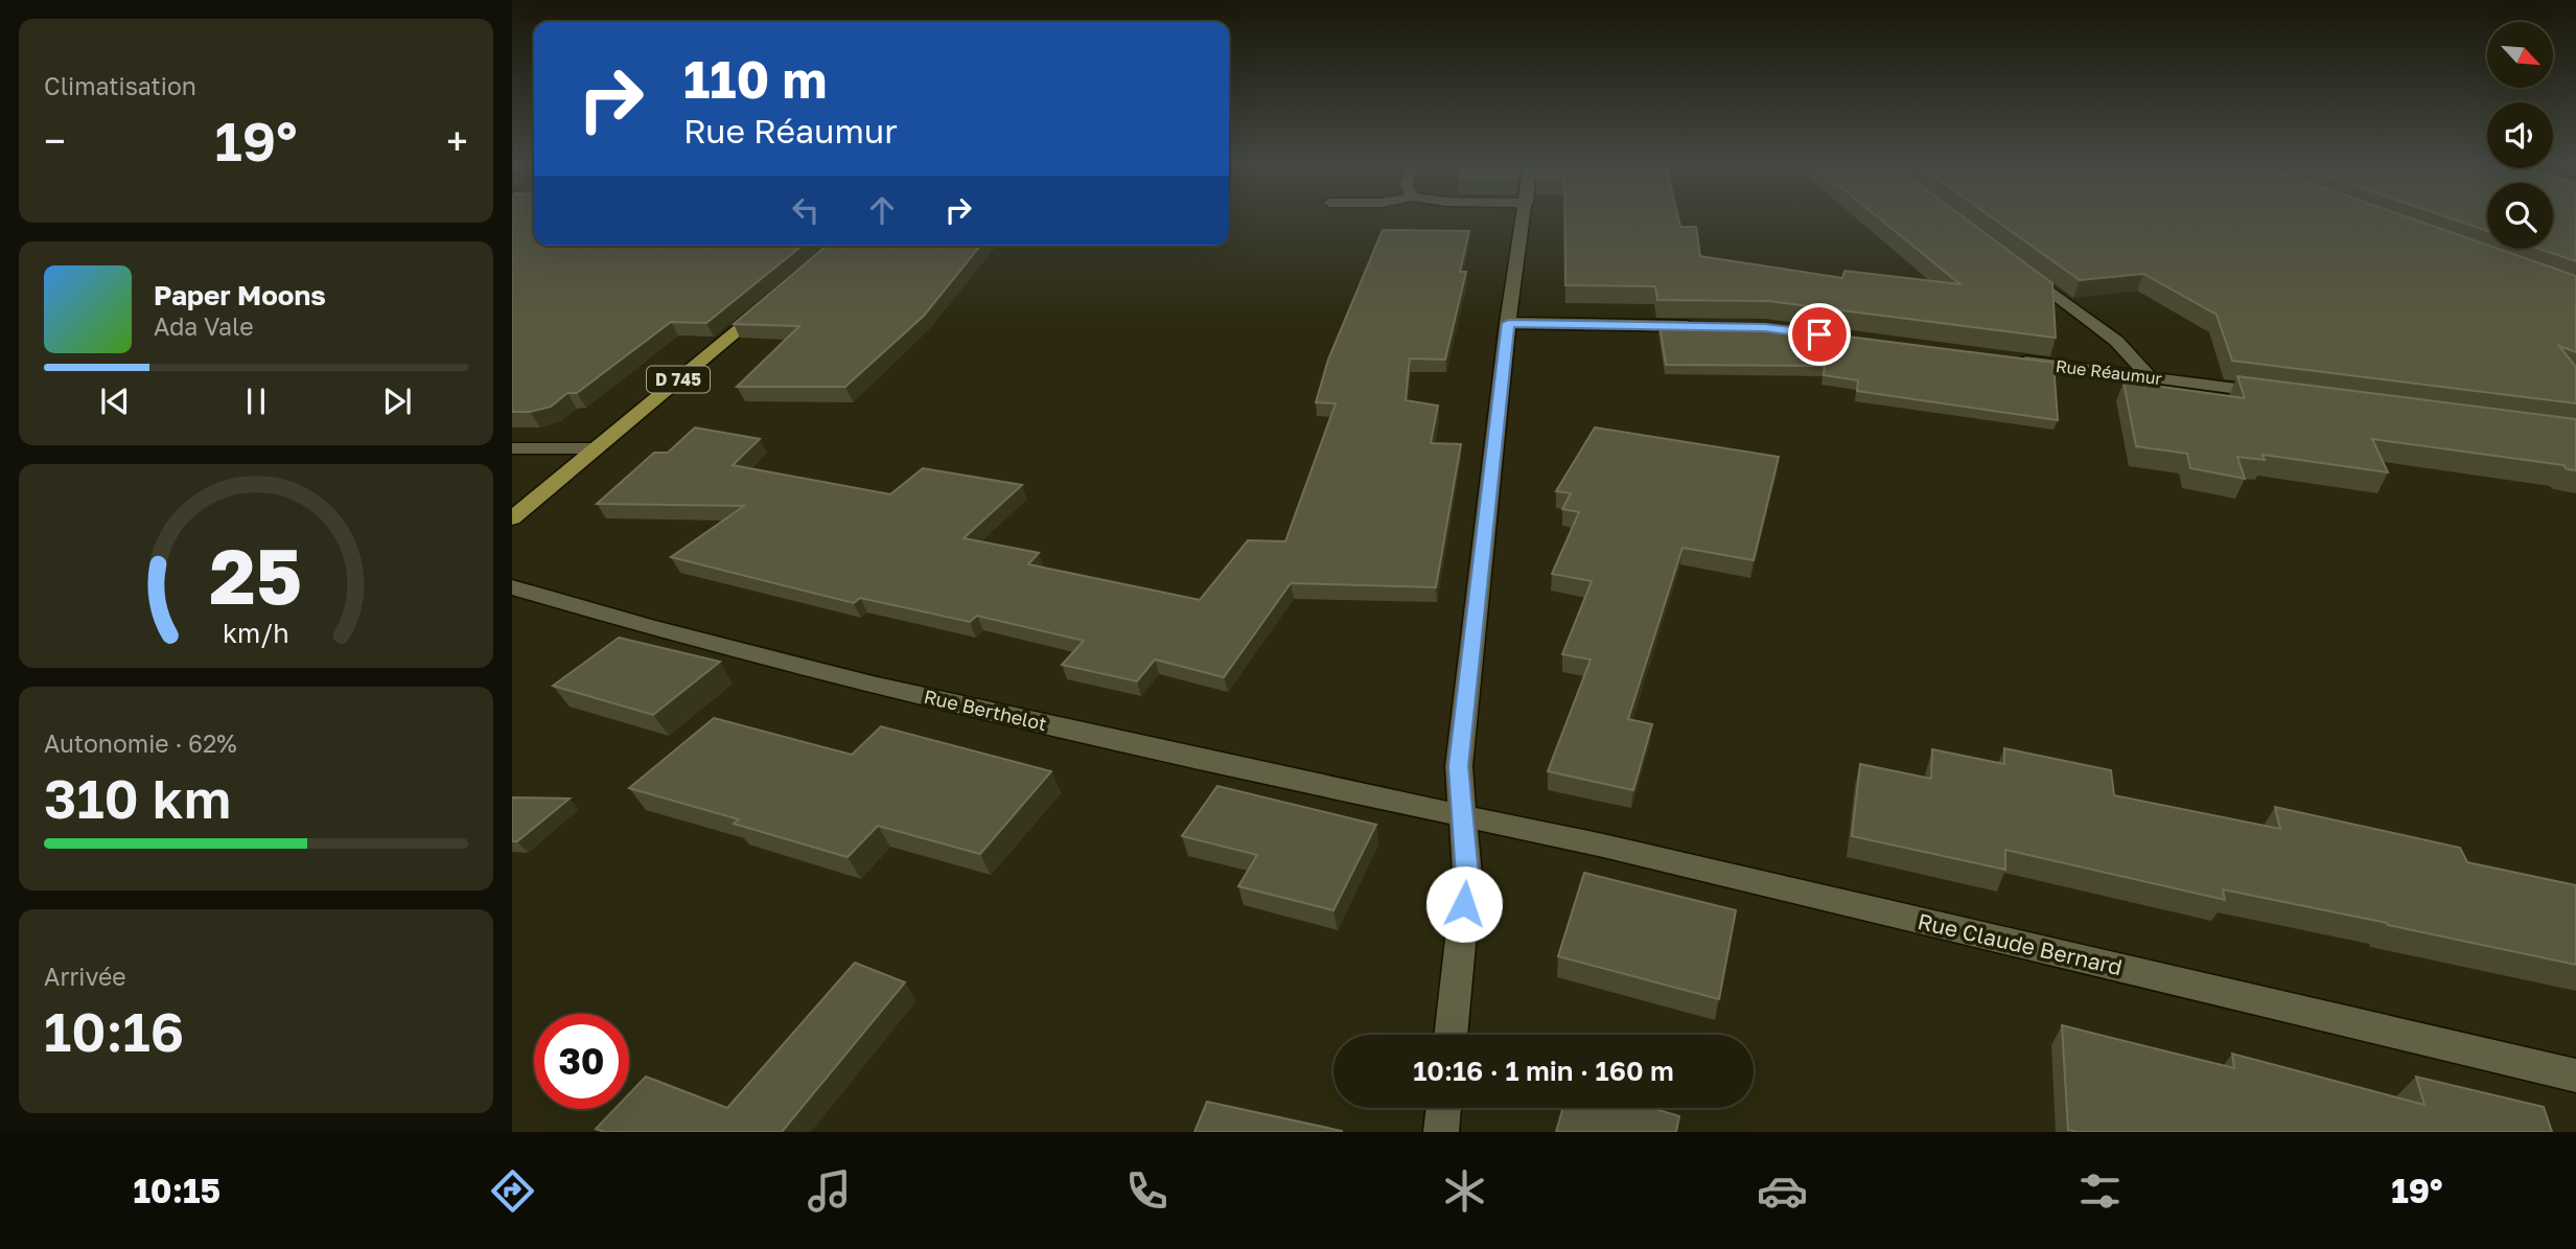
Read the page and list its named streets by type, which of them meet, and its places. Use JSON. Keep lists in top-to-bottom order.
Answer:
{
  "streets": {
    "main road": ["D 745"],
    "street": ["Rue Réaumur", "Rue Berthelot", "Rue Claude Bernard"]
  },
  "crossings": [
    ["Rue Berthelot", "Rue Claude Bernard"]
  ],
  "north": "bottom right",
  "page": {
    "tile": [
      "Climatisation",
      ["Autonomie · 62%", "310 km"],
      ["Arrivée", "10:16"]
    ],
    "turn": ["110 m", "Rue Réaumur"],
    "heat": ["−", "19°", "+"],
    "song": ["Paper Moons", "Ada Vale"],
    "limit": "30",
    "trip": "10:16 · 1 min · 160 m",
    "tabs": ["10:15", "19°"],
    "gauge": ["25", "km/h"]
  }
}
